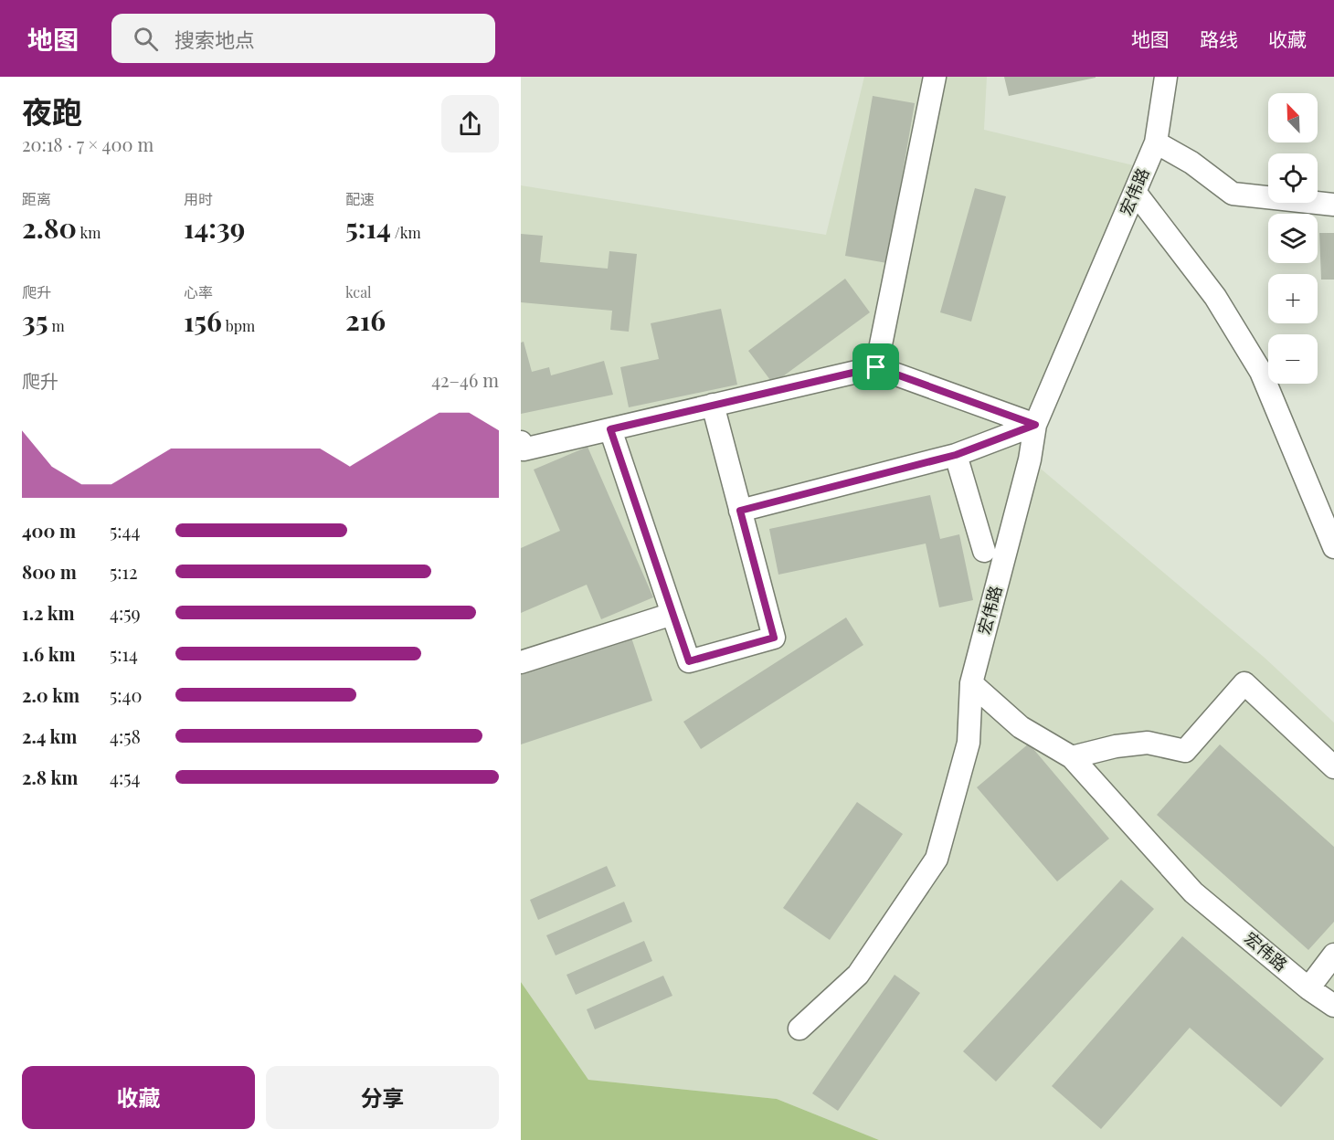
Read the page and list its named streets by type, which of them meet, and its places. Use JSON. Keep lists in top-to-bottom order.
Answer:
{
  "streets": {
    "street": ["宏伟路"]
  },
  "north": "top left",
  "page": {
    "header": "地图",
    "search": "搜索地点",
    "nav": ["地图", "路线", "收藏"],
    "heading": ["夜跑", "20:18 · 7 × 400 m"],
    "map_buttons": ["+", "−"],
    "stats": [
      ["距离", "2.80 km"],
      ["用时", "14:39"],
      ["配速", "5:14 /km"],
      ["爬升", "35 m"],
      ["心率", "156 bpm"],
      ["kcal", "216"]
    ],
    "chart": ["爬升", "42–46 m"],
    "list": [
      {
        "name": "400 m",
        "note": "5:44"
      },
      {
        "name": "800 m",
        "note": "5:12"
      },
      {
        "name": "1.2 km",
        "note": "4:59"
      },
      {
        "name": "1.6 km",
        "note": "5:14"
      },
      {
        "name": "2.0 km",
        "note": "5:40"
      },
      {
        "name": "2.4 km",
        "note": "4:58"
      },
      {
        "name": "2.8 km",
        "note": "4:54"
      }
    ],
    "buttons": ["收藏", "分享"]
  }
}
